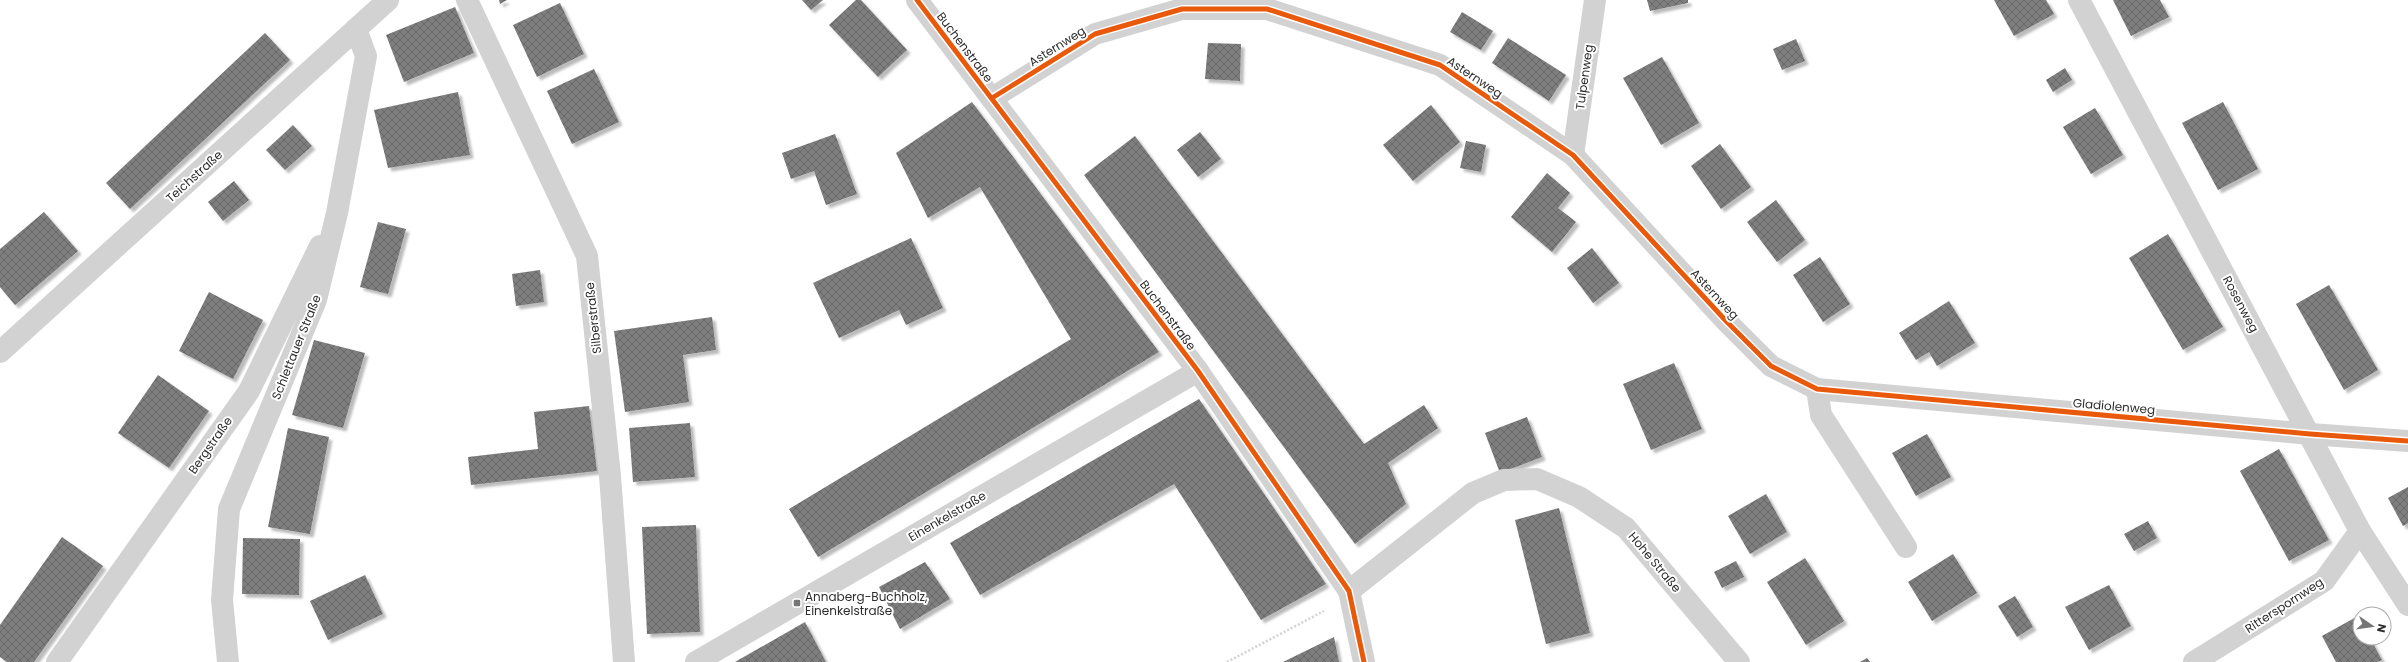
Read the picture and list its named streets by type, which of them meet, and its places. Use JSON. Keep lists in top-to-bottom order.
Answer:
{
  "streets": {
    "street": [
      "Asternweg",
      "Buchenstraße",
      "Tulpenweg",
      "Teichstraße",
      "Rosenweg",
      "Silberstraße",
      "Schlettauer Straße",
      "Gladiolenweg",
      "Bergstraße",
      "Einenkelstraße",
      "Hohe Straße",
      "Ritterspornweg"
    ]
  },
  "crossings": [
    ["Asternweg", "Buchenstraße"],
    ["Asternweg", "Tulpenweg"],
    ["Asternweg", "Gladiolenweg"],
    ["Buchenstraße", "Einenkelstraße"],
    ["Buchenstraße", "Hohe Straße"],
    ["Teichstraße", "Schlettauer Straße"],
    ["Rosenweg", "Gladiolenweg"],
    ["Rosenweg", "Ritterspornweg"],
    ["Schlettauer Straße", "Bergstraße"]
  ],
  "places": {
    "transit": ["Annaberg-Buchholz, Einenkelstraße"]
  },
  "north": "right"
}
